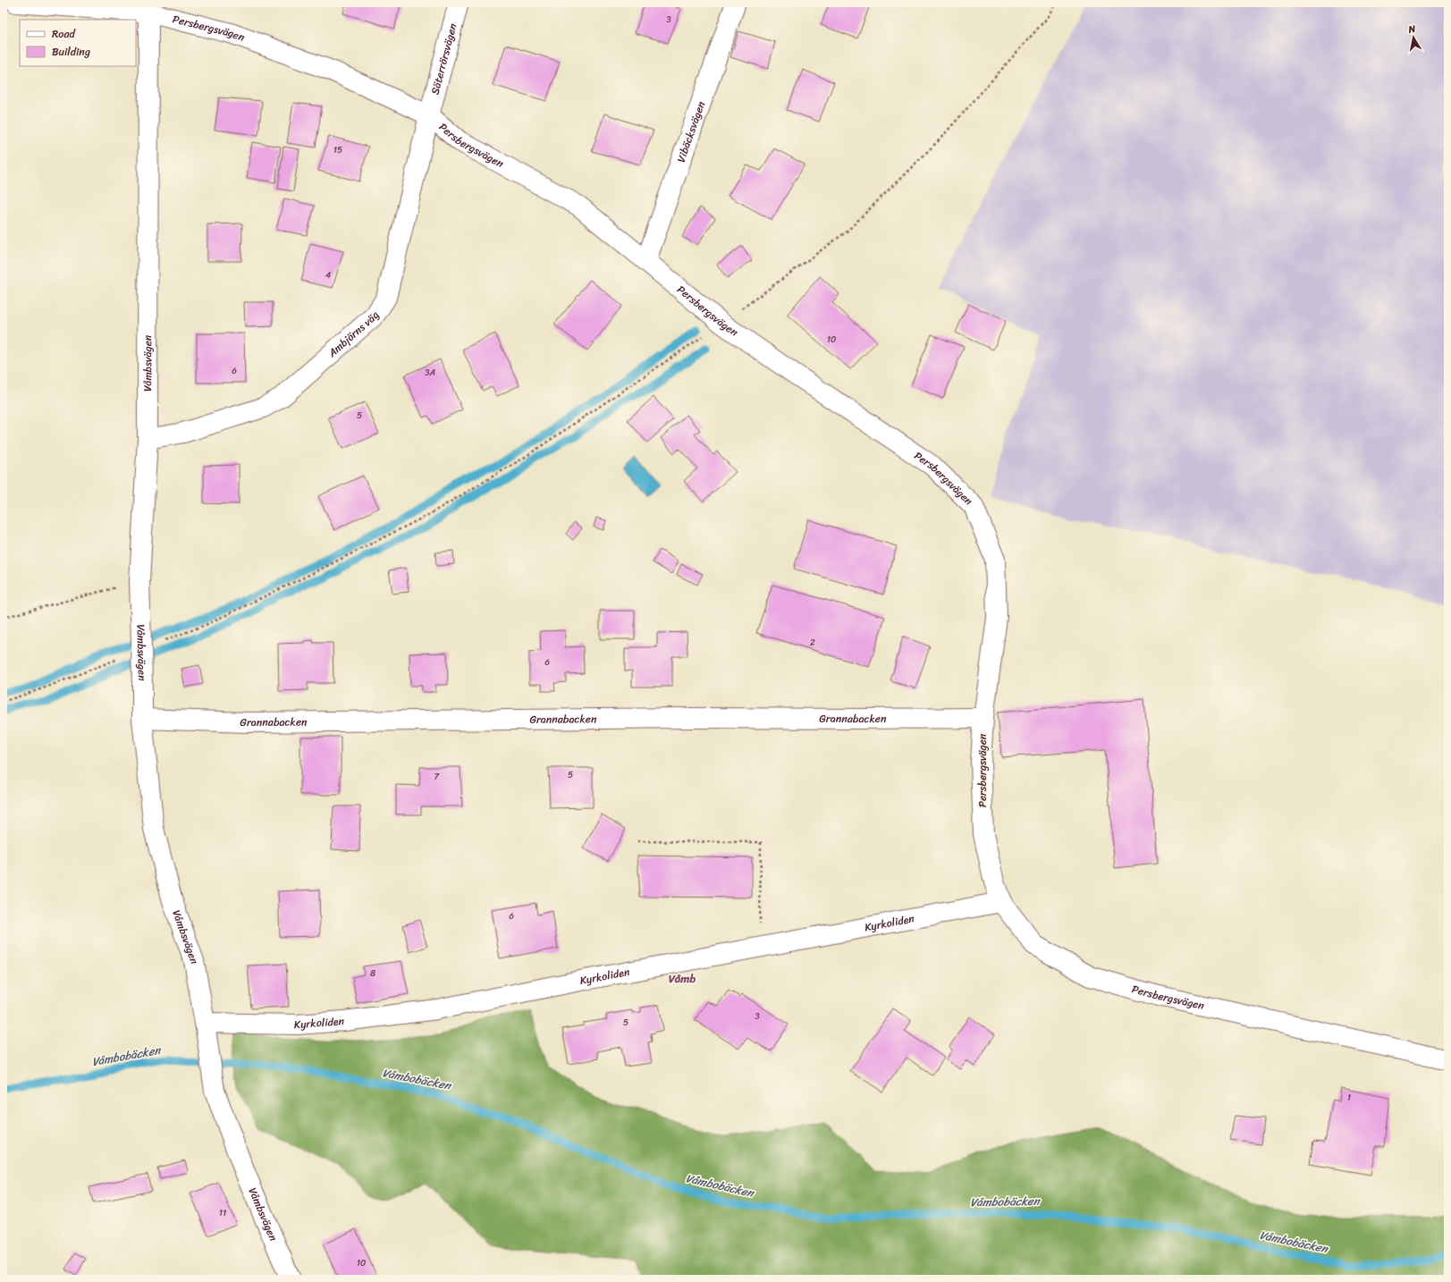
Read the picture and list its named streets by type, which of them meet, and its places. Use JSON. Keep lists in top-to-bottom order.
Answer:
{
  "streets": {
    "street": [
      "Persbergsvägen",
      "Säterrörsvägen",
      "Vibäcksvägen",
      "Ambjörns väg",
      "Våmbsvägen",
      "Grannabacken",
      "Kyrkoliden"
    ]
  },
  "crossings": [
    ["Persbergsvägen", "Säterrörsvägen"],
    ["Persbergsvägen", "Vibäcksvägen"],
    ["Persbergsvägen", "Ambjörns väg"],
    ["Persbergsvägen", "Våmbsvägen"],
    ["Persbergsvägen", "Grannabacken"],
    ["Persbergsvägen", "Kyrkoliden"],
    ["Säterrörsvägen", "Ambjörns väg"],
    ["Ambjörns väg", "Våmbsvägen"],
    ["Våmbsvägen", "Grannabacken"],
    ["Våmbsvägen", "Kyrkoliden"]
  ],
  "districts": ["Våmb"],
  "water": ["Våmbobäcken"],
  "house_numbers": [
    "3",
    "15",
    "4",
    "10",
    "6",
    "3A",
    "5",
    "2",
    "6",
    "5",
    "7",
    "6",
    "8",
    "3",
    "5",
    "1",
    "11",
    "10"
  ],
  "legend": ["Road", "Building"],
  "north": "top"
}
